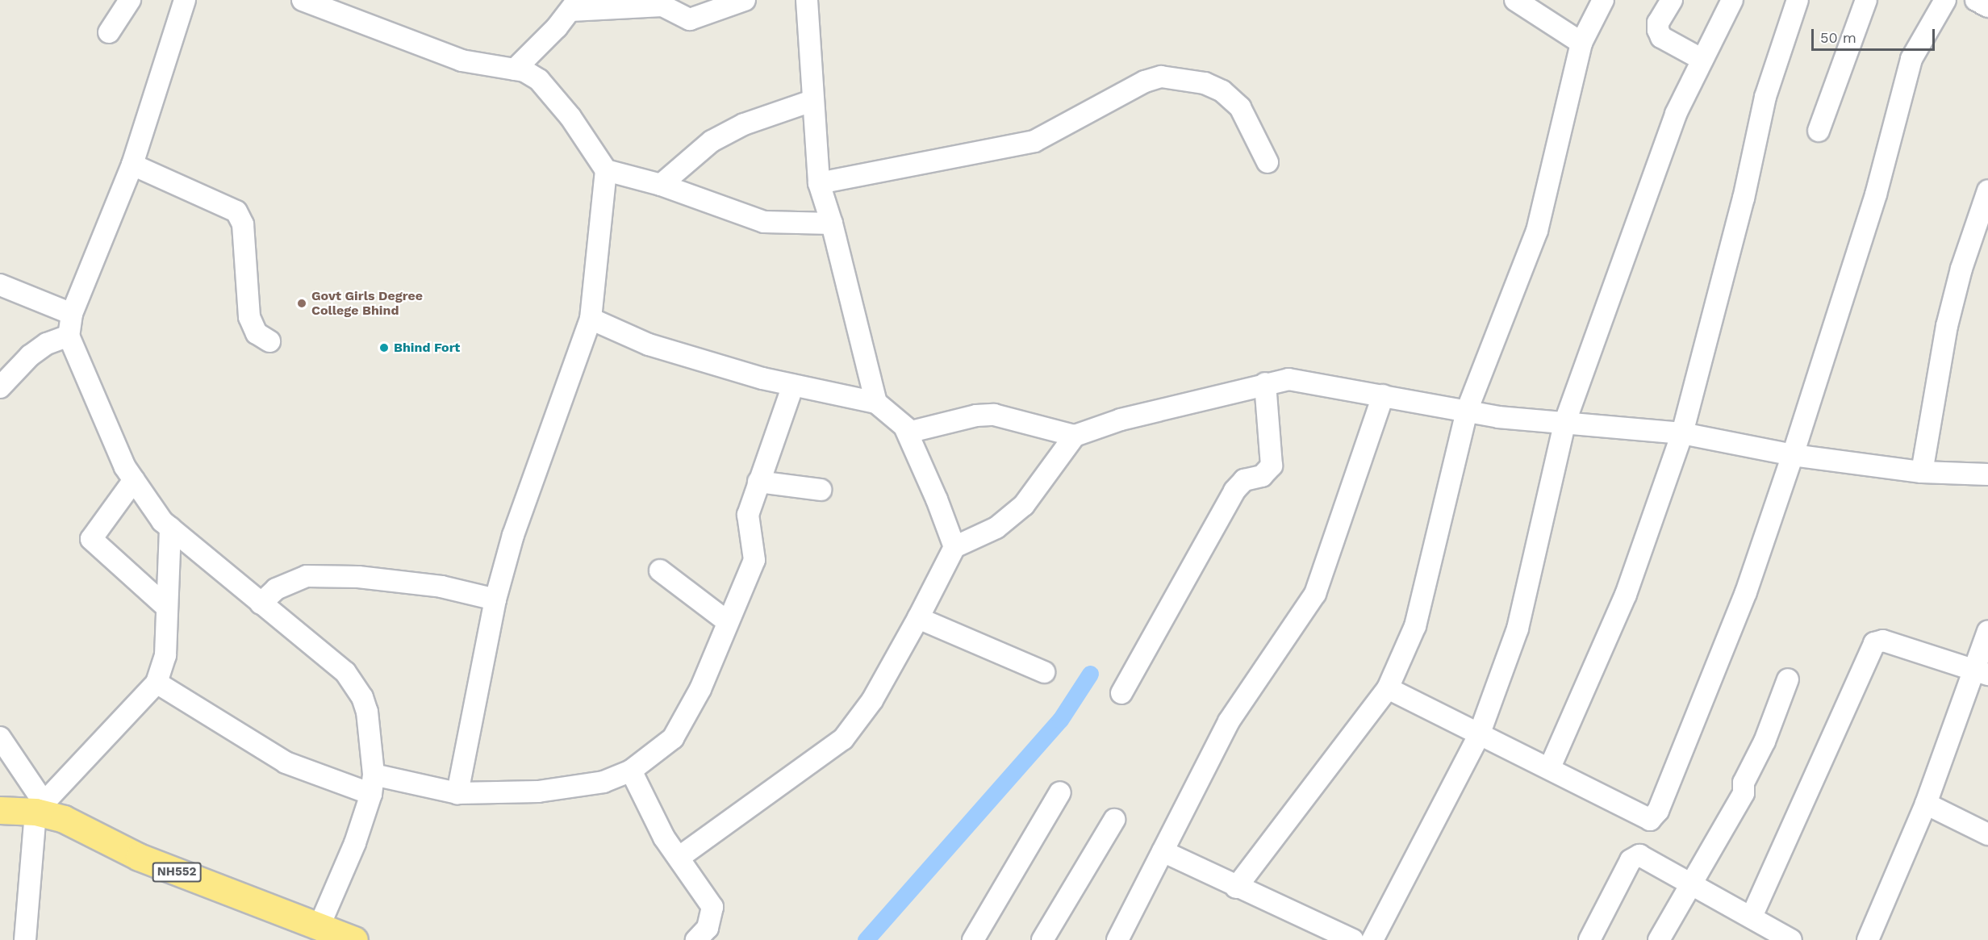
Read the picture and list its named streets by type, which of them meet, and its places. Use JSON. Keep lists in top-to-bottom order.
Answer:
{
  "streets": {
    "highway": ["NH552"]
  },
  "places": ["Govt Girls Degree College Bhind", "Bhind Fort"],
  "scale_bar": "50 m"
}
